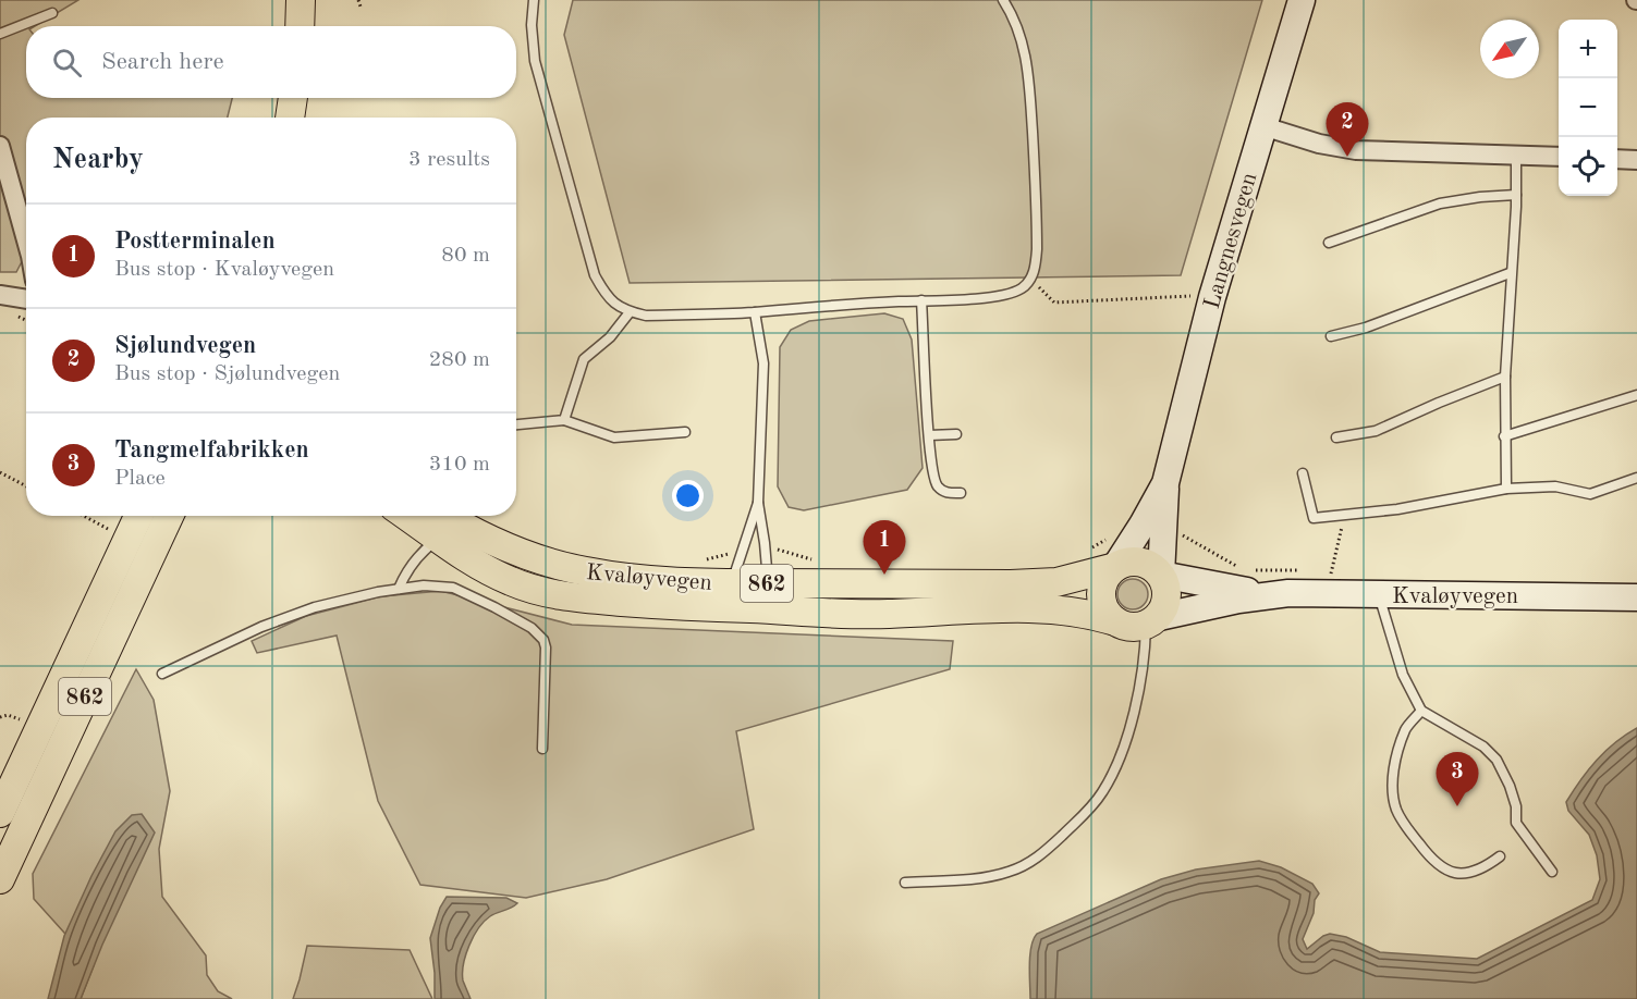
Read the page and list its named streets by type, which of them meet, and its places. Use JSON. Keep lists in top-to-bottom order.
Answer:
{
  "streets": {
    "main road": ["Kvaløyvegen", "862"],
    "street": ["Langnesvegen"]
  },
  "crossings": [
    ["Langnesvegen", "Kvaløyvegen"],
    ["Langnesvegen", "862"],
    ["Kvaløyvegen", "862"]
  ],
  "north": "bottom left",
  "page": {
    "map_buttons": ["+", "−"],
    "search": "Search here",
    "pins": ["2", "1", "3"],
    "heading": ["Nearby", "3 results"],
    "list": [
      {
        "mark": "1",
        "name": "Postterminalen",
        "note": "Bus stop · Kvaløyvegen",
        "value": "80 m"
      },
      {
        "mark": "2",
        "name": "Sjølundvegen",
        "note": "Bus stop · Sjølundvegen",
        "value": "280 m"
      },
      {
        "mark": "3",
        "name": "Tangmelfabrikken",
        "note": "Place",
        "value": "310 m"
      }
    ]
  }
}
